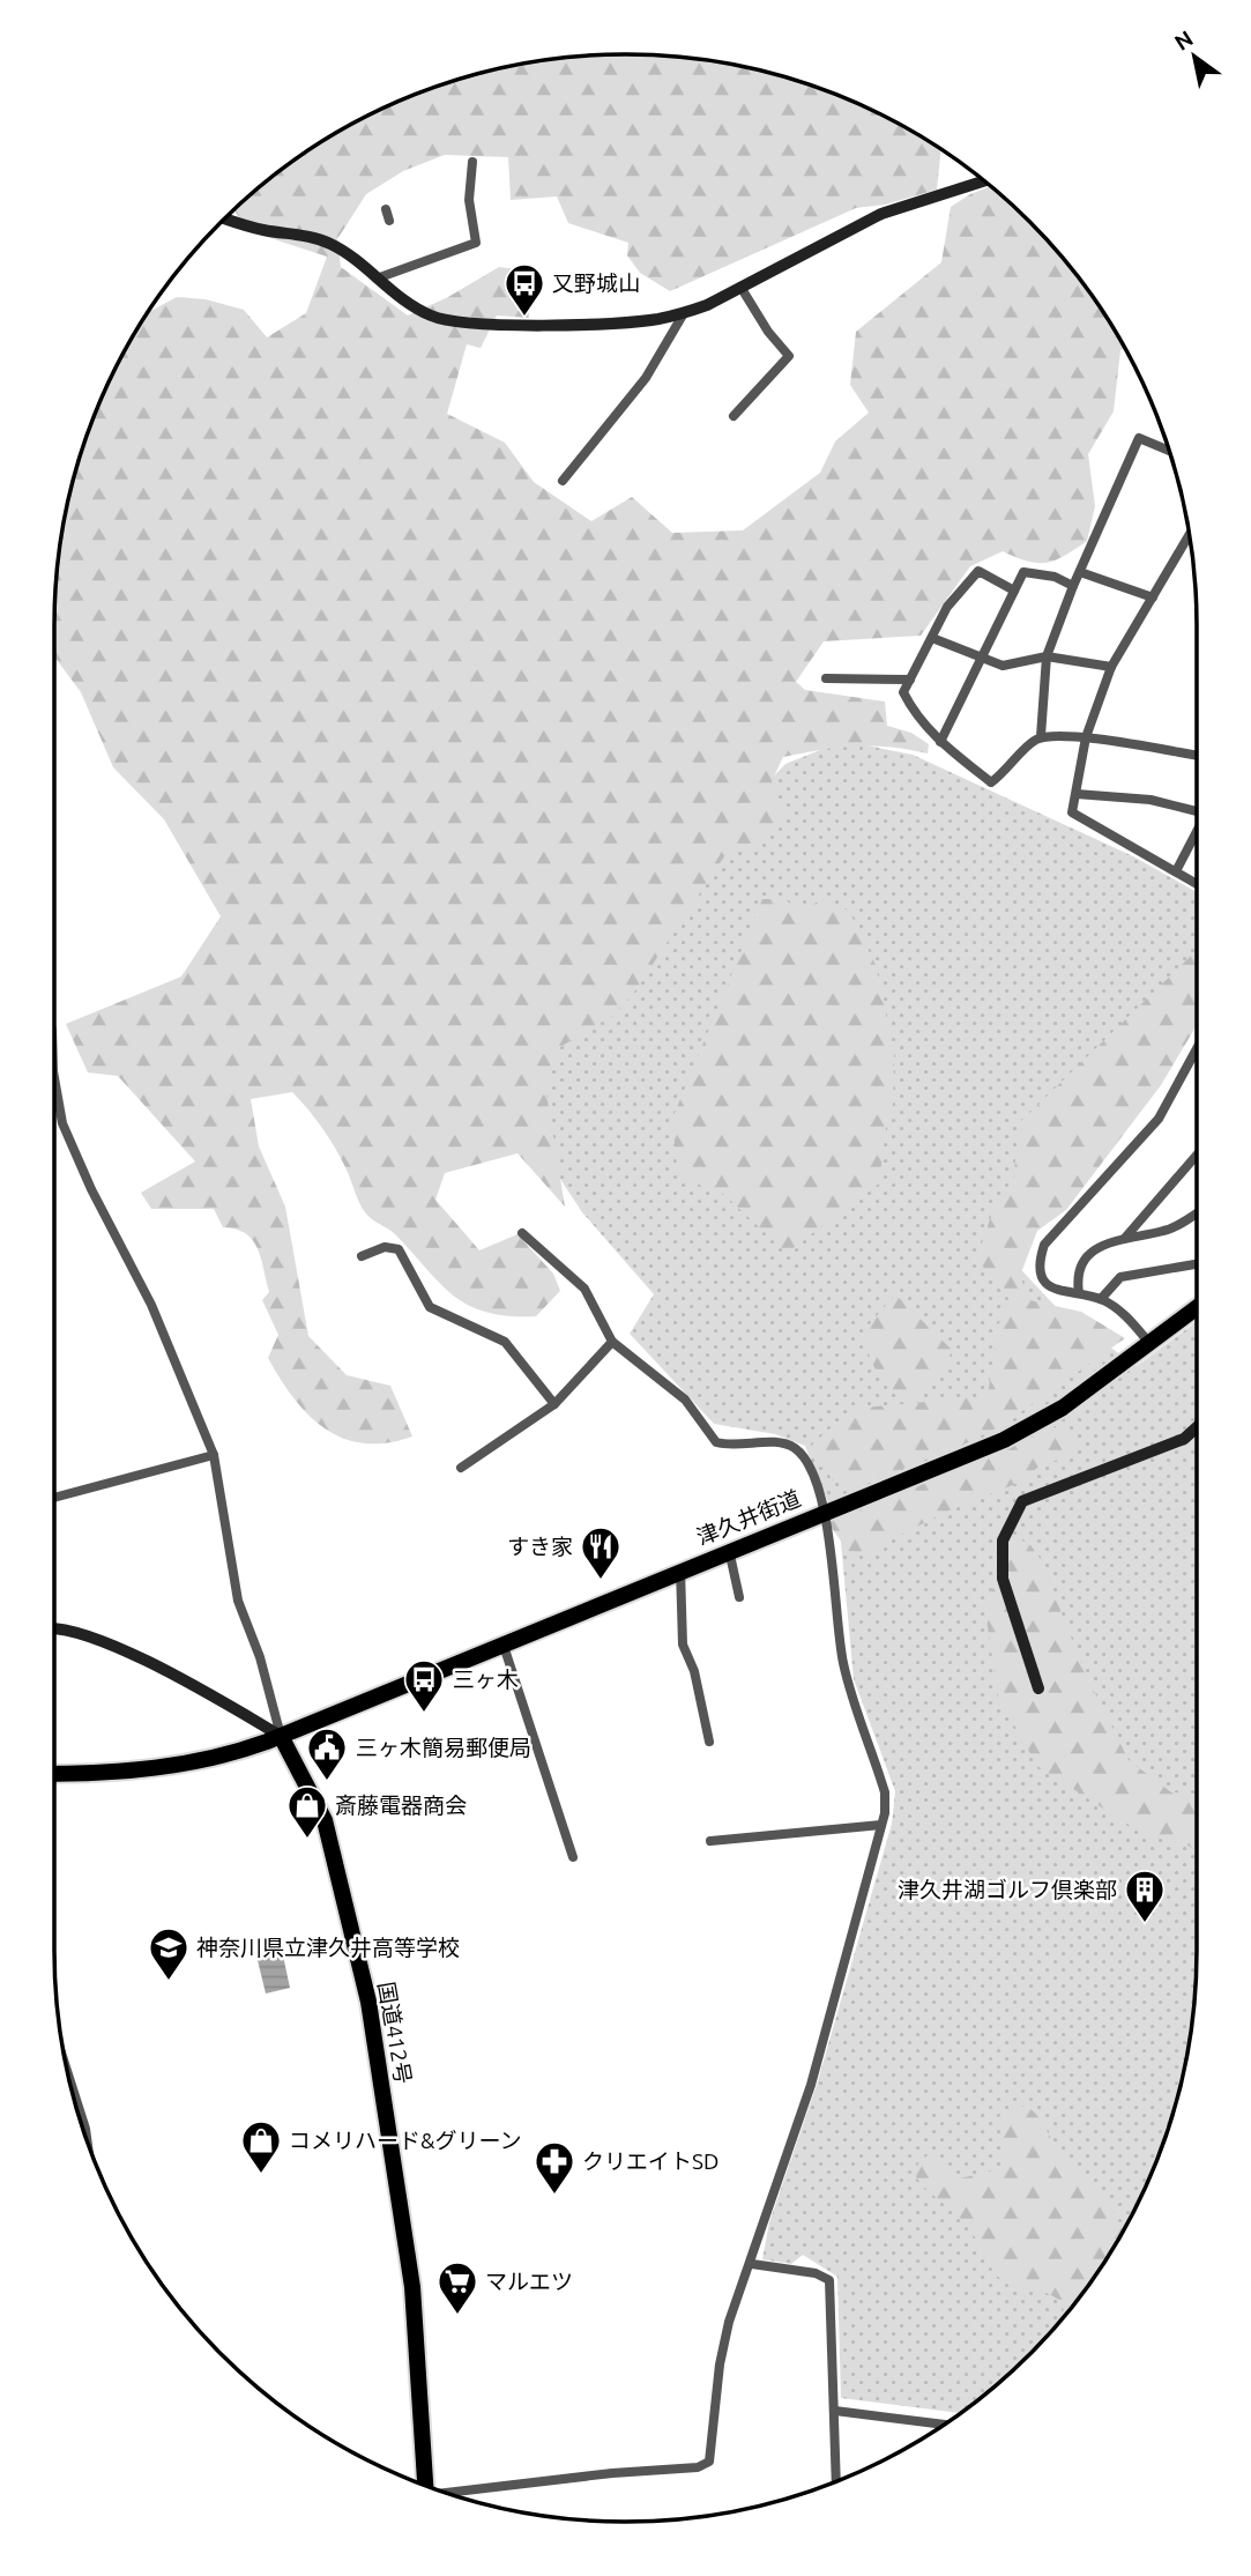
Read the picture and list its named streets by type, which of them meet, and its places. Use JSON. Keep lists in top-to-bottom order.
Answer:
{
  "streets": {
    "highway": ["津久井街道", "国道412号"]
  },
  "crossings": [
    ["津久井街道", "国道412号"]
  ],
  "places": {
    "bus stop": ["又野城山", "三ヶ木"],
    "restaurant": ["すき家"],
    "public building": ["三ヶ木簡易郵便局"],
    "shop": ["斎藤電器商会", "コメリハード&グリーン"],
    "building": ["津久井湖ゴルフ倶楽部"],
    "school or university": ["神奈川県立津久井高等学校"],
    "pharmacy": ["クリエイトSD"],
    "supermarket": ["マルエツ"]
  },
  "north": "top left"
}
